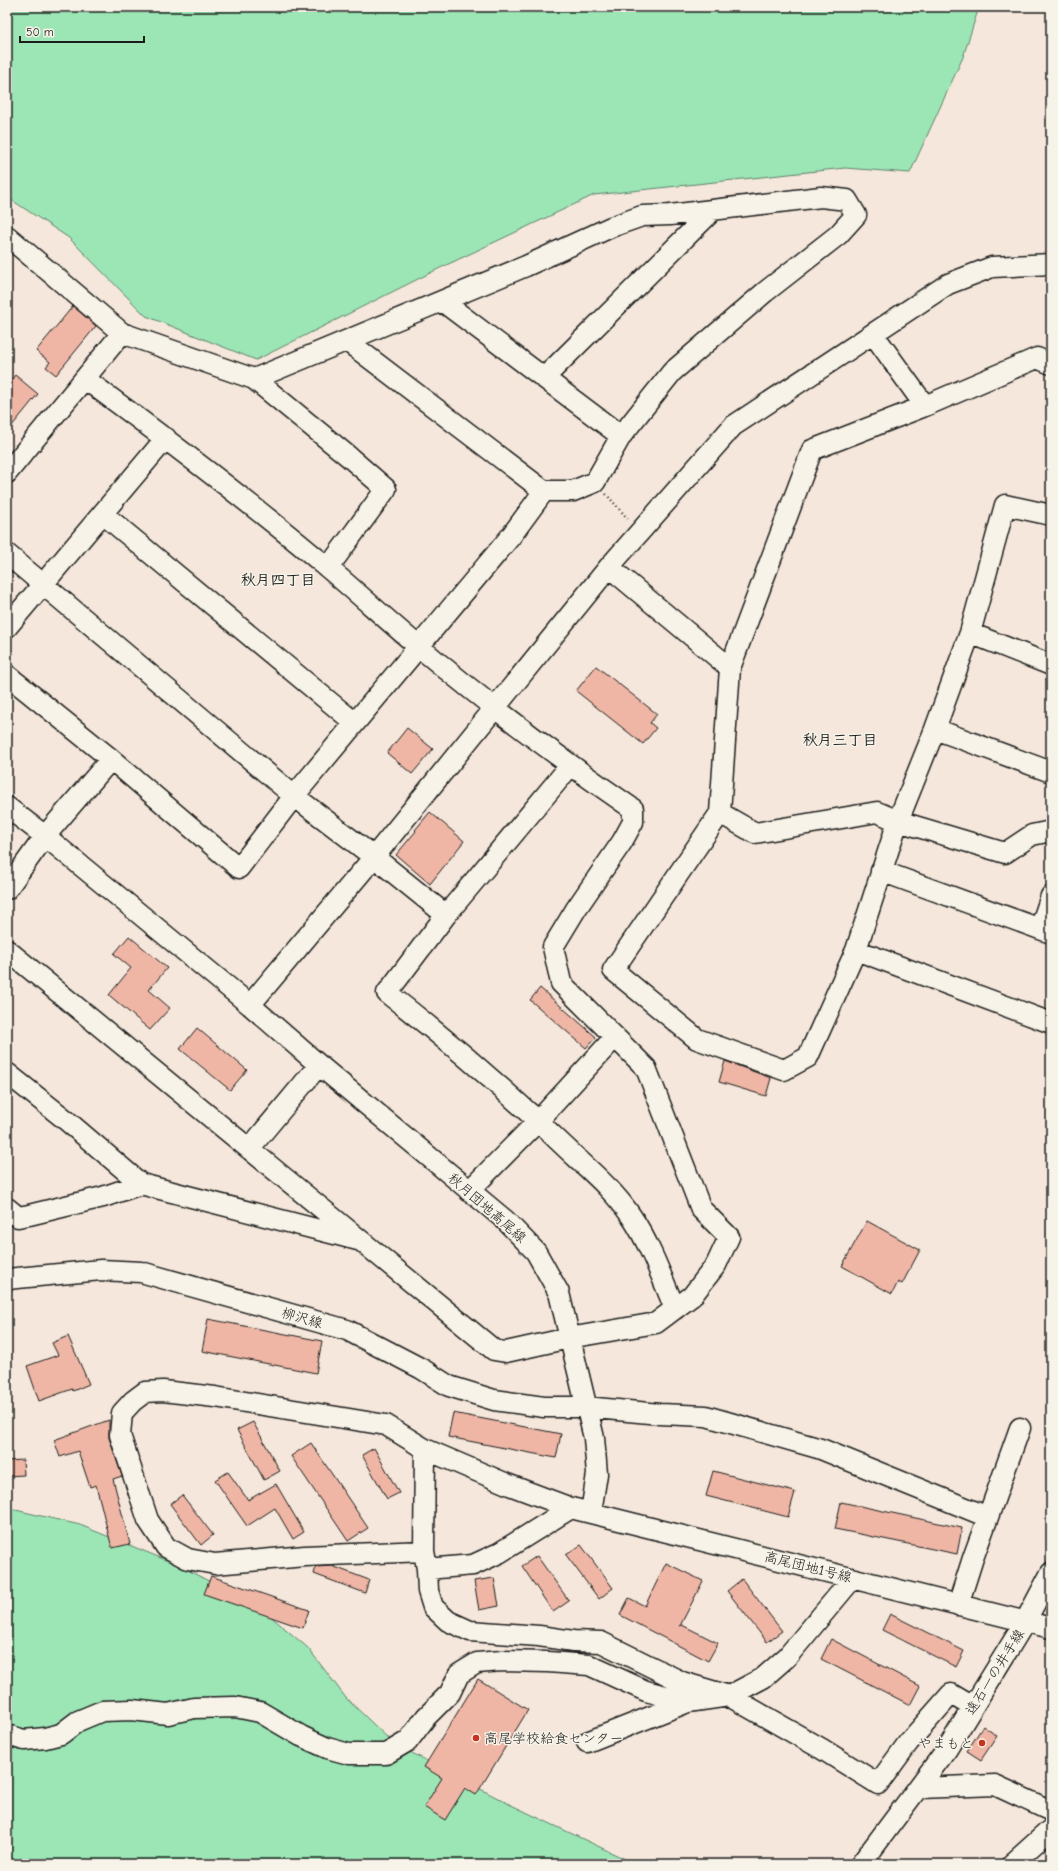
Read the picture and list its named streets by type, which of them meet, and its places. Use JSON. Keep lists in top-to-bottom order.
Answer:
{
  "streets": {
    "street": [
      "秋月団地高尾線",
      "柳沢線",
      "高尾団地1号線",
      "遠石一の井手線"
    ]
  },
  "crossings": [
    ["秋月団地高尾線", "柳沢線"],
    ["秋月団地高尾線", "高尾団地1号線"],
    ["高尾団地1号線", "遠石一の井手線"]
  ],
  "districts": ["秋月四丁目", "秋月三丁目"],
  "places": ["高尾学校給食センター", "やまもと"],
  "scale_bar": "50 m"
}
